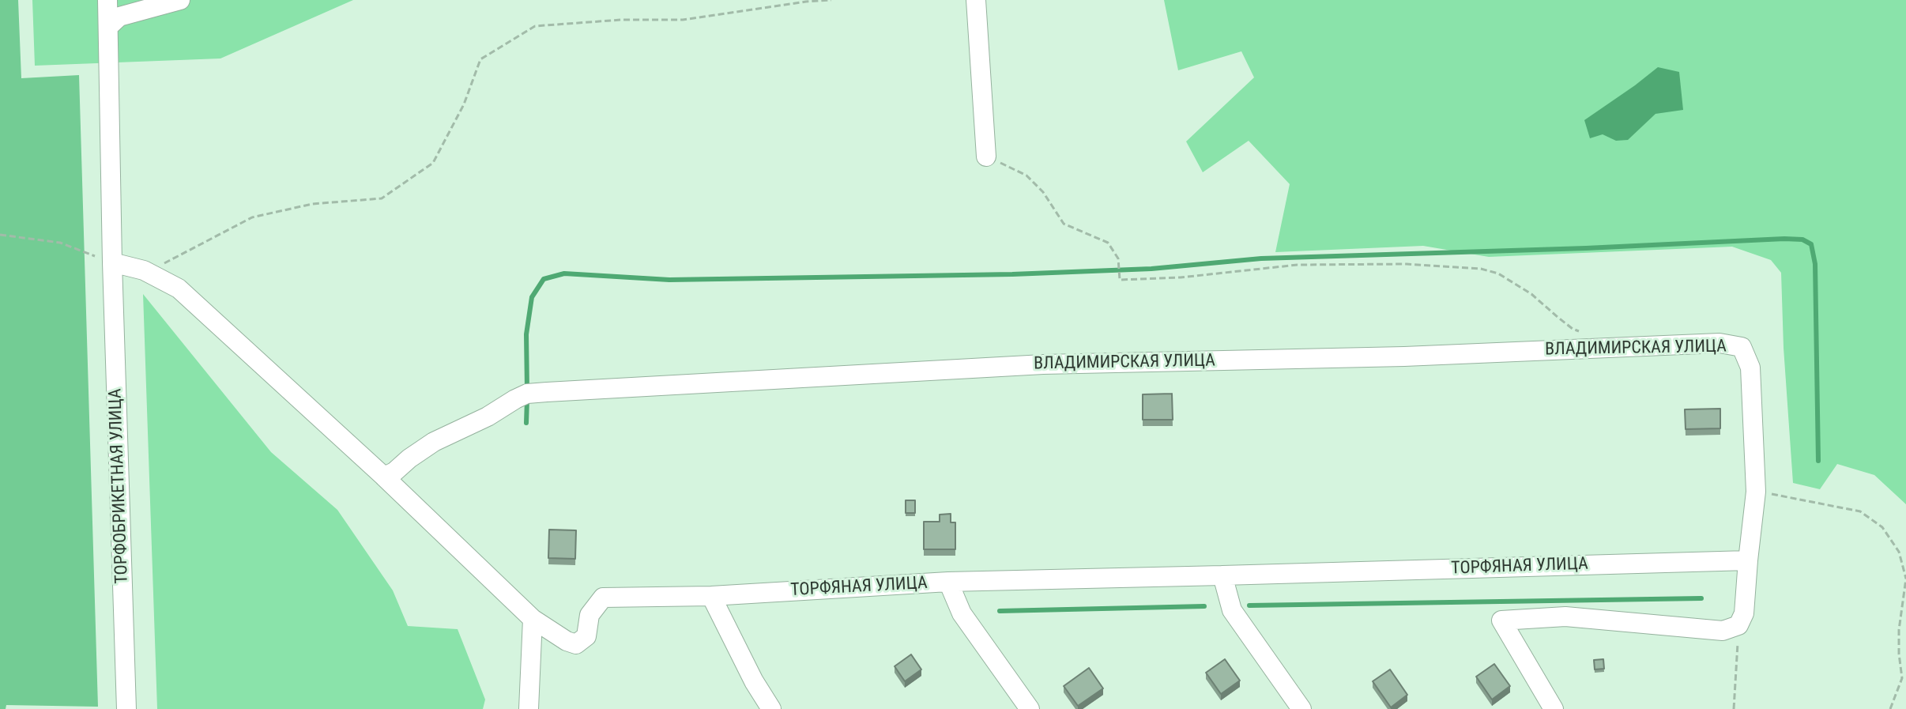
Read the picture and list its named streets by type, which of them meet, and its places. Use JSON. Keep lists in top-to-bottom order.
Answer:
{
  "streets": {
    "street": ["ВЛАДИМИРСКАЯ УЛИЦА", "ТОРФОБРИКЕТНАЯ УЛИЦА", "ТОРФЯНАЯ УЛИЦА"]
  }
}
